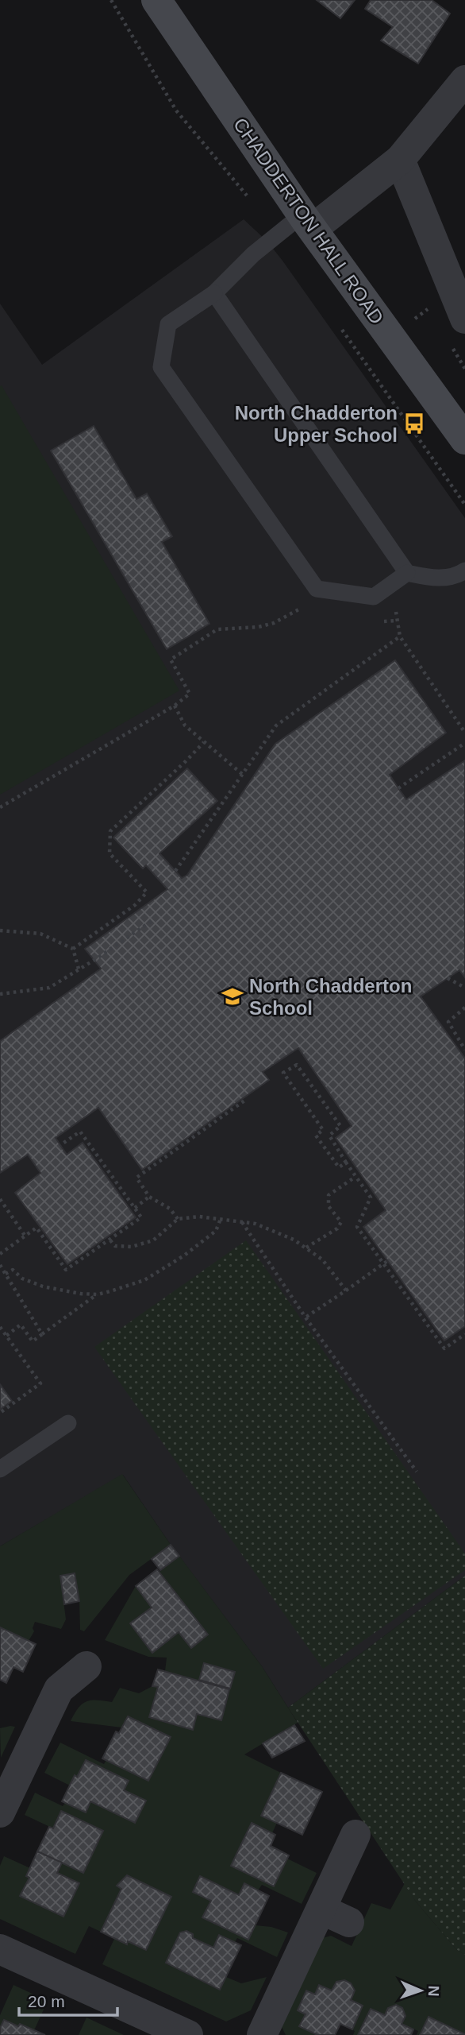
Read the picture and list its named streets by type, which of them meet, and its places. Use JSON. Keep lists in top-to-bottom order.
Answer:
{
  "streets": {
    "main road": ["CHADDERTON HALL ROAD"]
  },
  "places": {
    "bus stop": ["North Chadderton Upper School"],
    "school or university": ["North Chadderton School"]
  },
  "scale_bar": "20 m",
  "north": "right"
}
